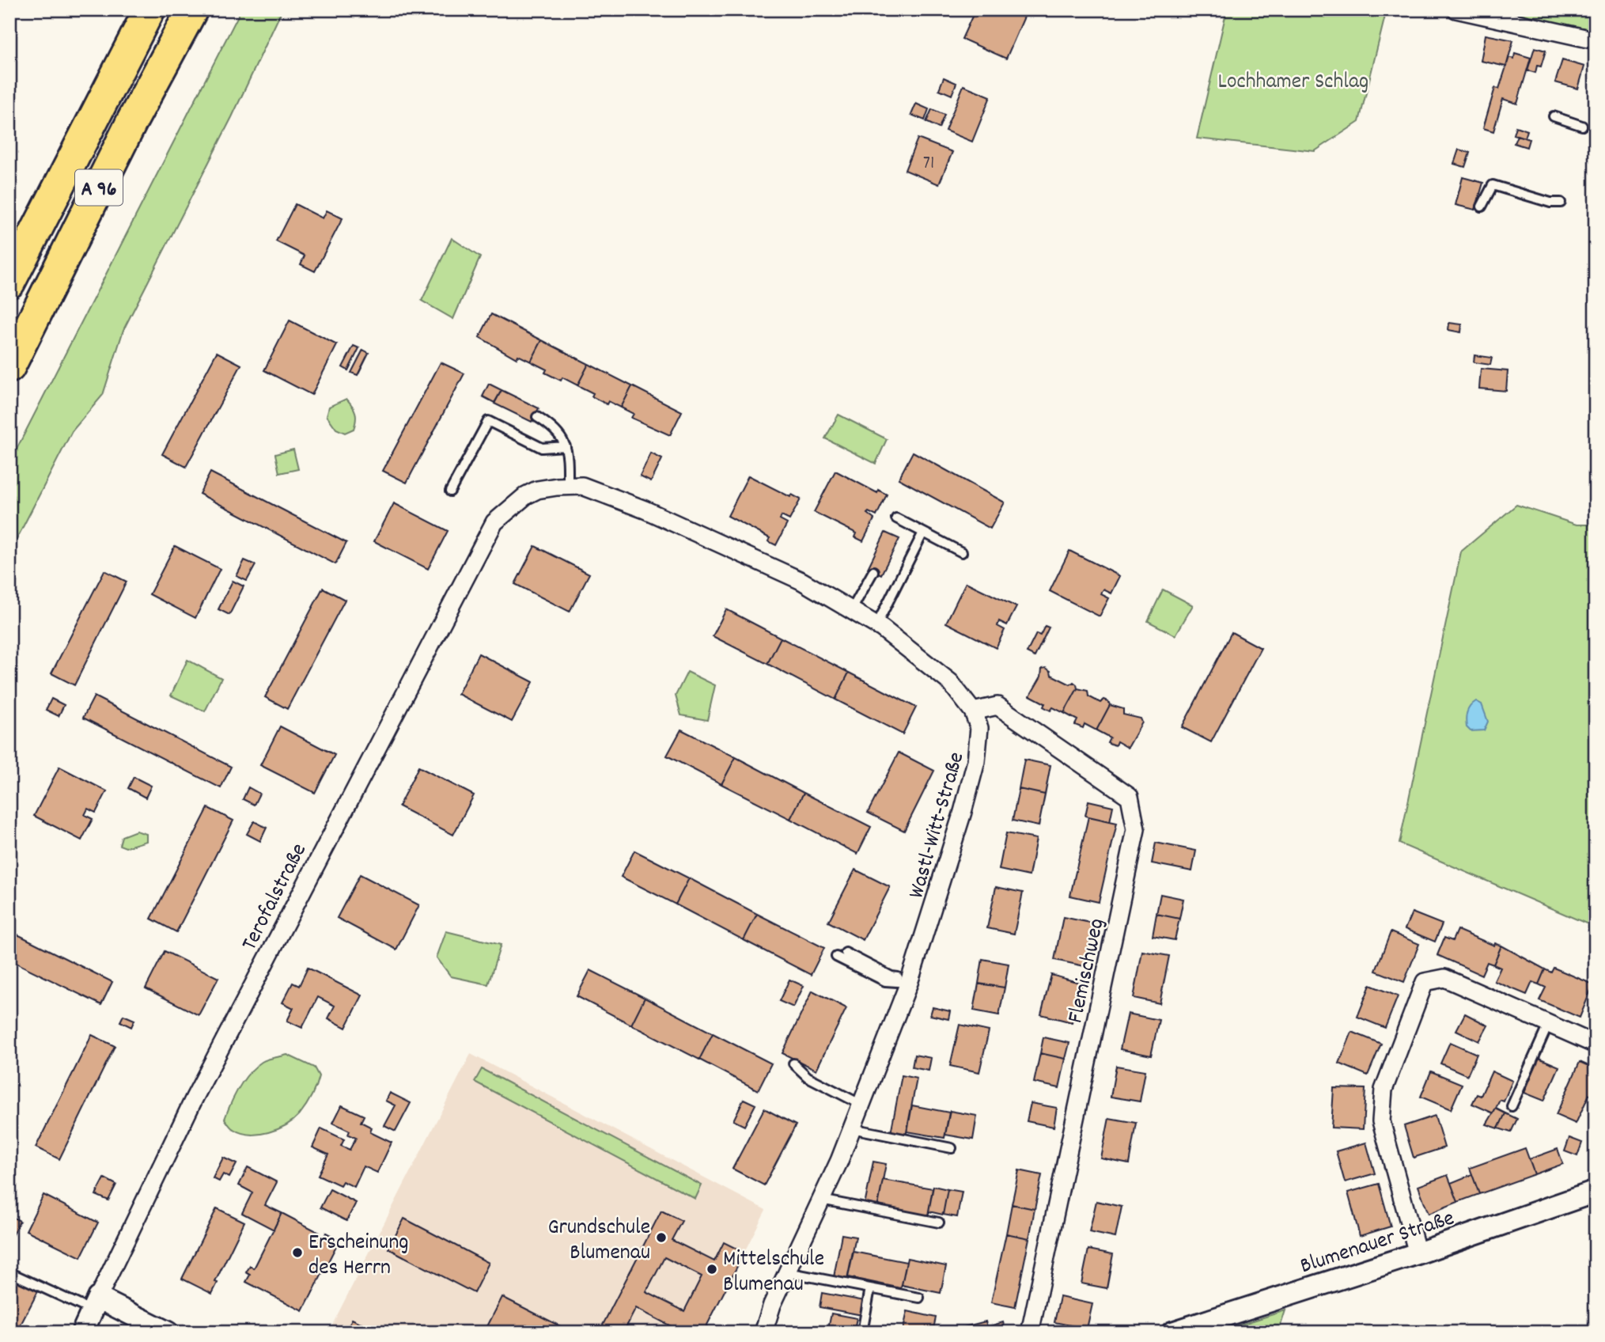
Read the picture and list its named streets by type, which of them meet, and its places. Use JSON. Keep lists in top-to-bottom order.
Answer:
{
  "streets": {
    "highway": ["A 96"],
    "street": [
      "Wastl-Witt-Straße",
      "Terofalstraße",
      "Flemischweg",
      "Blumenauer Straße"
    ]
  },
  "crossings": [
    ["Wastl-Witt-Straße", "Terofalstraße"],
    ["Wastl-Witt-Straße", "Flemischweg"]
  ],
  "parks": ["Lochhamer Schlag"],
  "places": ["Grundschule Blumenau", "Erscheinung des Herrn", "Mittelschule Blumenau"],
  "house_numbers": ["71"]
}
